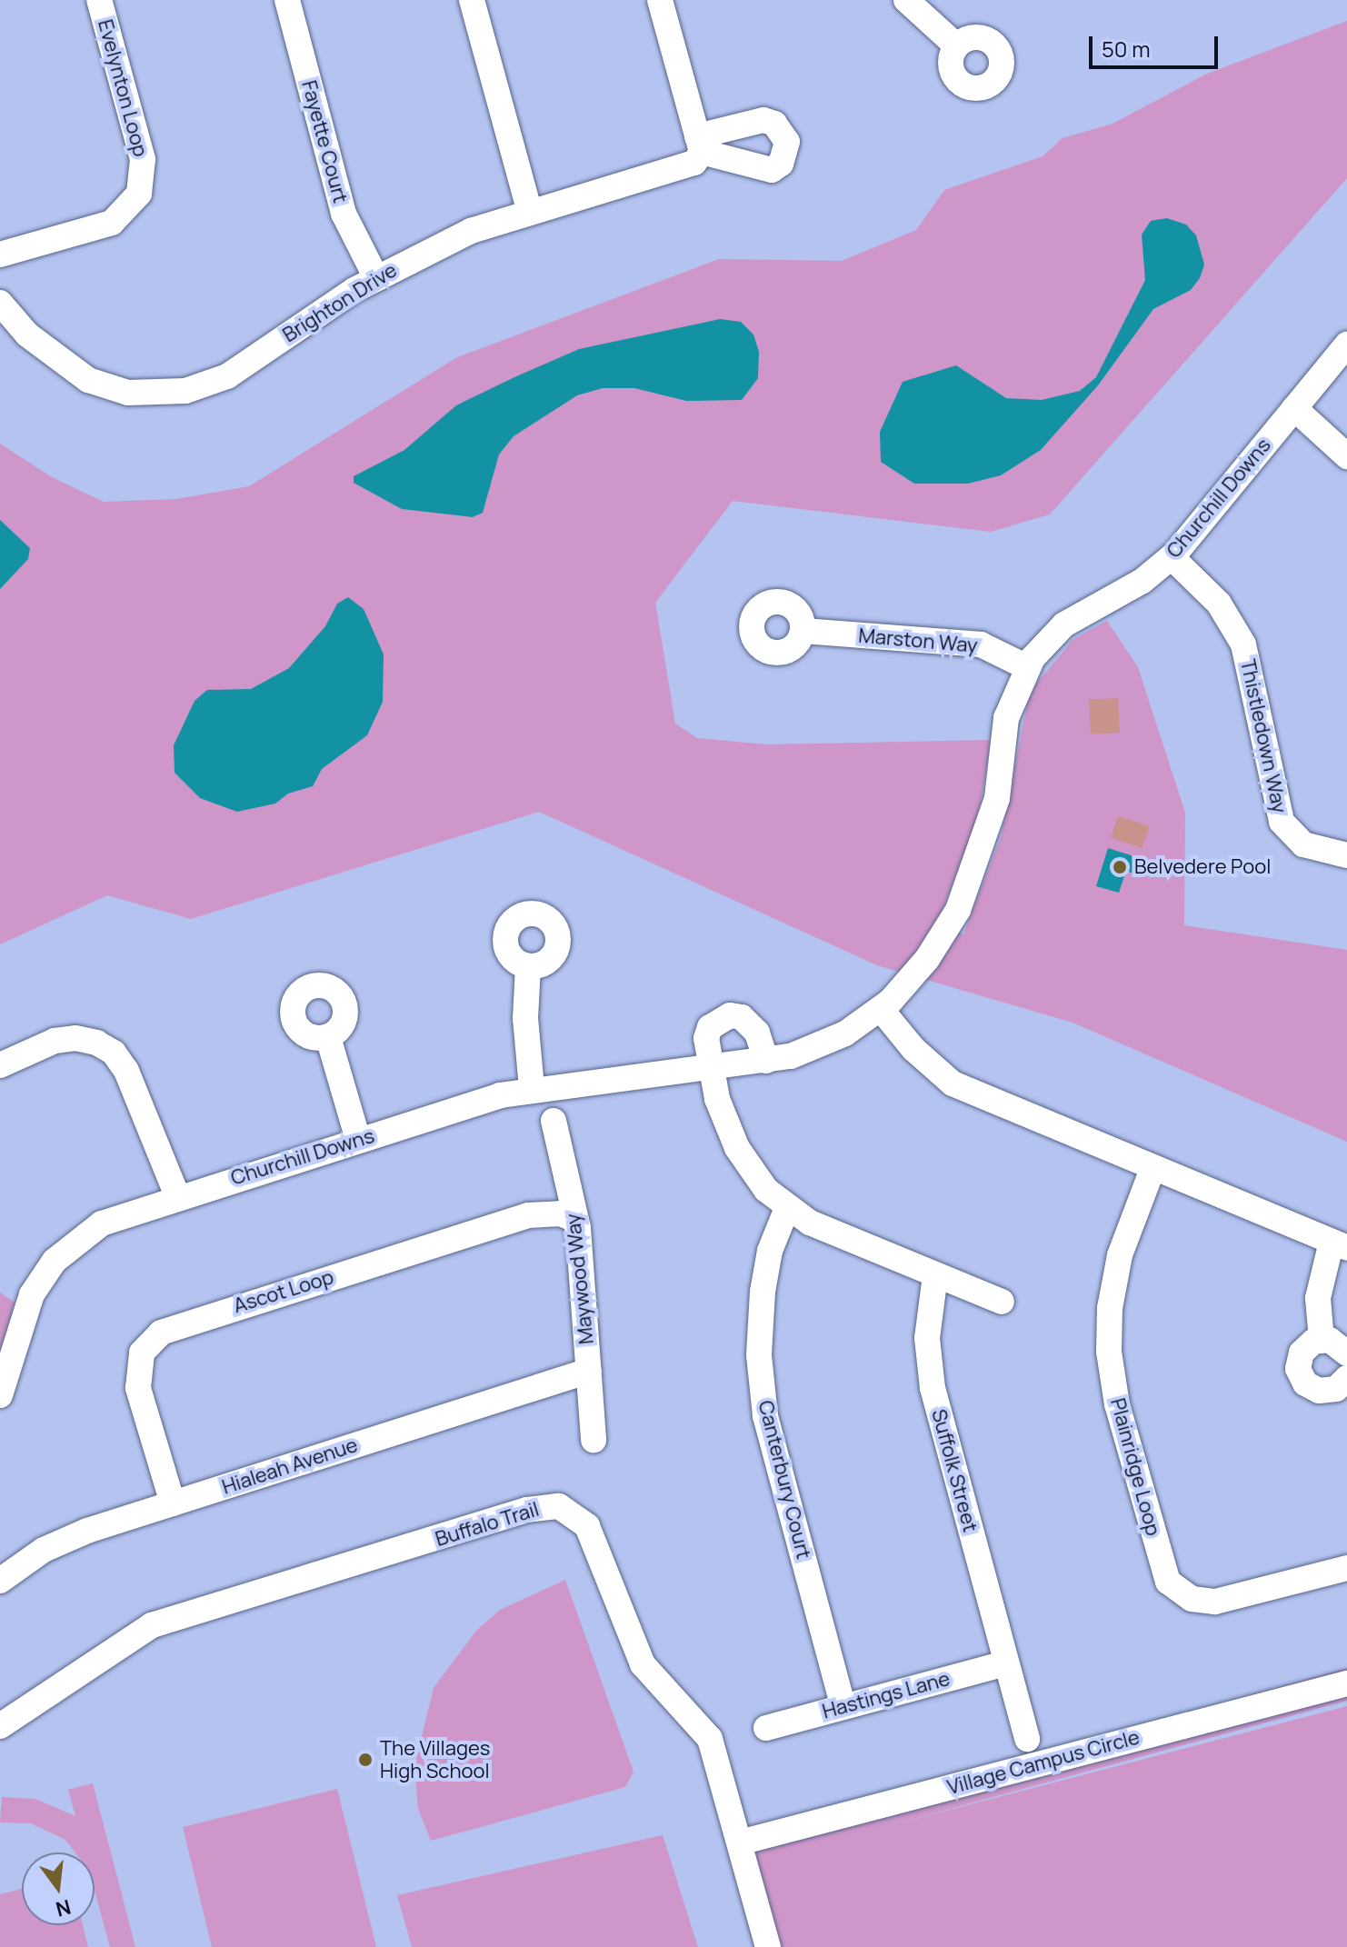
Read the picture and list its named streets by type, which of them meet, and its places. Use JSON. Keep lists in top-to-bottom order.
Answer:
{
  "streets": {
    "street": [
      "Evelynton Loop",
      "Fayette Court",
      "Brighton Drive",
      "Churchill Downs",
      "Marston Way",
      "Thistledown Way",
      "Maywood Way",
      "Ascot Loop",
      "Hialeah Avenue",
      "Plainridge Loop",
      "Suffolk Street",
      "Canterbury Court",
      "Buffalo Trail",
      "Hastings Lane",
      "Village Campus Circle"
    ]
  },
  "crossings": [
    ["Fayette Court", "Brighton Drive"],
    ["Churchill Downs", "Marston Way"],
    ["Churchill Downs", "Thistledown Way"],
    ["Maywood Way", "Ascot Loop"],
    ["Maywood Way", "Hialeah Avenue"],
    ["Ascot Loop", "Hialeah Avenue"],
    ["Suffolk Street", "Hastings Lane"],
    ["Canterbury Court", "Hastings Lane"],
    ["Buffalo Trail", "Village Campus Circle"]
  ],
  "places": ["Belvedere Pool", "The Villages High School"],
  "scale_bar": "50 m",
  "north": "bottom"
}
